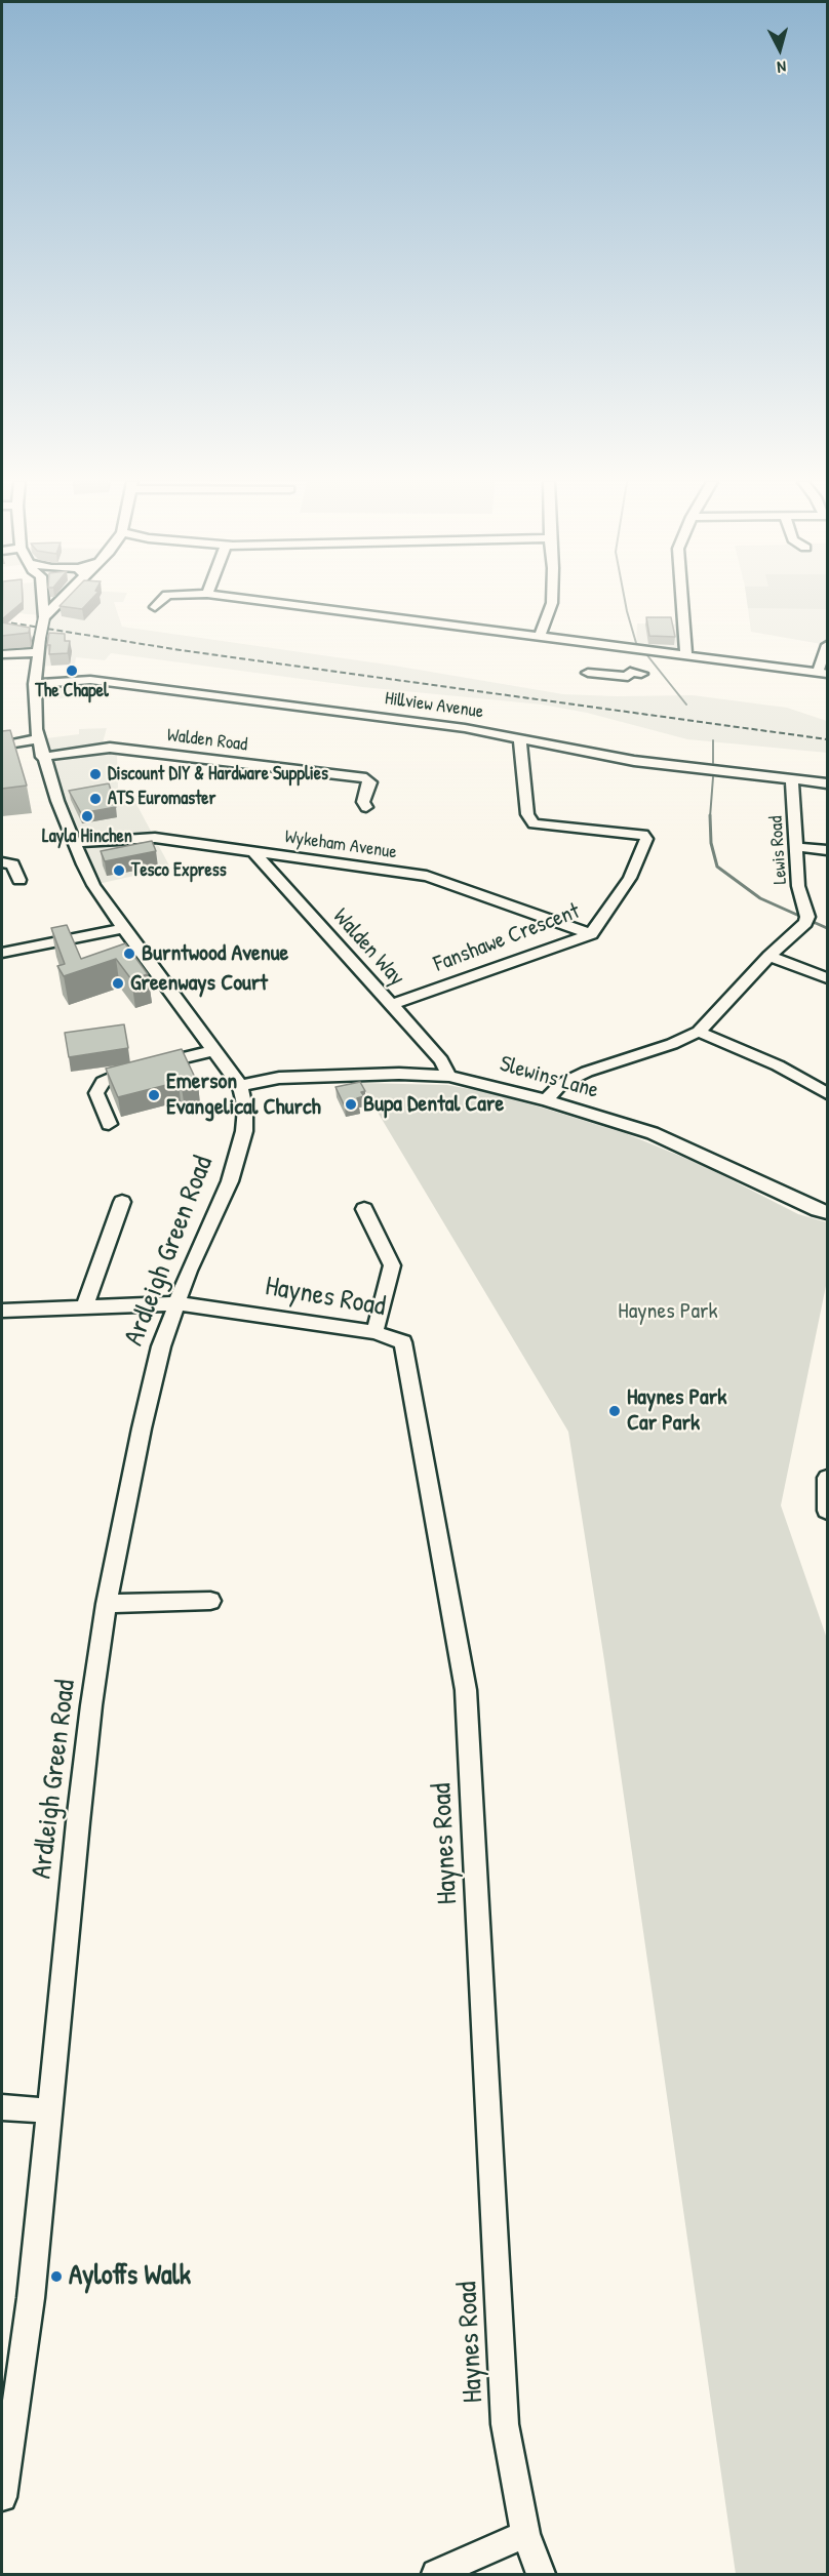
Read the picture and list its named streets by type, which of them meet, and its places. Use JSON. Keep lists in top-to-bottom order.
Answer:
{
  "streets": {
    "street": [
      "Hillview Avenue",
      "Walden Road",
      "Wykeham Avenue",
      "Lewis Road",
      "Fanshawe Crescent",
      "Walden Way",
      "Slewins Lane",
      "Ardleigh Green Road",
      "Haynes Road"
    ]
  },
  "crossings": [
    ["Hillview Avenue", "Lewis Road"],
    ["Hillview Avenue", "Fanshawe Crescent"],
    ["Wykeham Avenue", "Fanshawe Crescent"],
    ["Wykeham Avenue", "Walden Way"],
    ["Fanshawe Crescent", "Walden Way"],
    ["Walden Way", "Slewins Lane"],
    ["Slewins Lane", "Ardleigh Green Road"],
    ["Ardleigh Green Road", "Haynes Road"]
  ],
  "parks": ["Haynes Park"],
  "places": [
    "The Chapel",
    "Discount DIY & Hardware Supplies",
    "ATS Euromaster",
    "Layla Hinchen",
    "Tesco Express",
    "Burntwood Avenue",
    "Greenways Court",
    "Emerson Evangelical Church",
    "Bupa Dental Care",
    "Haynes Park Car Park",
    "Ayloffs Walk"
  ],
  "north": "bottom"
}
